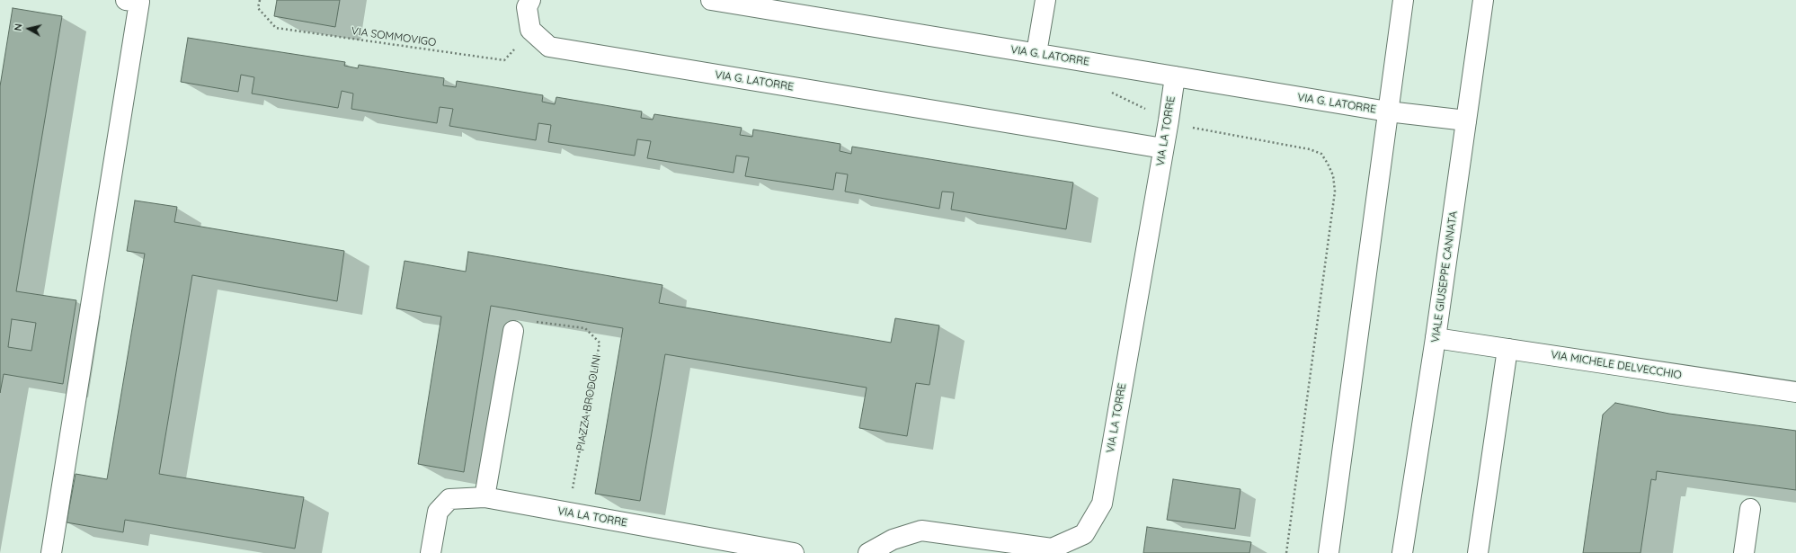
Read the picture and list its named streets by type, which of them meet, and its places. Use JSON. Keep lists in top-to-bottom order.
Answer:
{
  "streets": {
    "street": [
      "VIA G. LATORRE",
      "VIA LA TORRE",
      "VIALE GIUSEPPE CANNATA",
      "VIA MICHELE DELVECCHIO"
    ],
    "path": ["VIA SOMMOVIGO", "PIAZZA BRODOLINI"]
  },
  "crossings": [
    ["VIA SOMMOVIGO", "VIA G. LATORRE"],
    ["VIA G. LATORRE", "VIA LA TORRE"],
    ["VIA G. LATORRE", "VIALE GIUSEPPE CANNATA"],
    ["VIA LA TORRE", "PIAZZA BRODOLINI"],
    ["VIALE GIUSEPPE CANNATA", "VIA MICHELE DELVECCHIO"]
  ],
  "north": "left"
}
